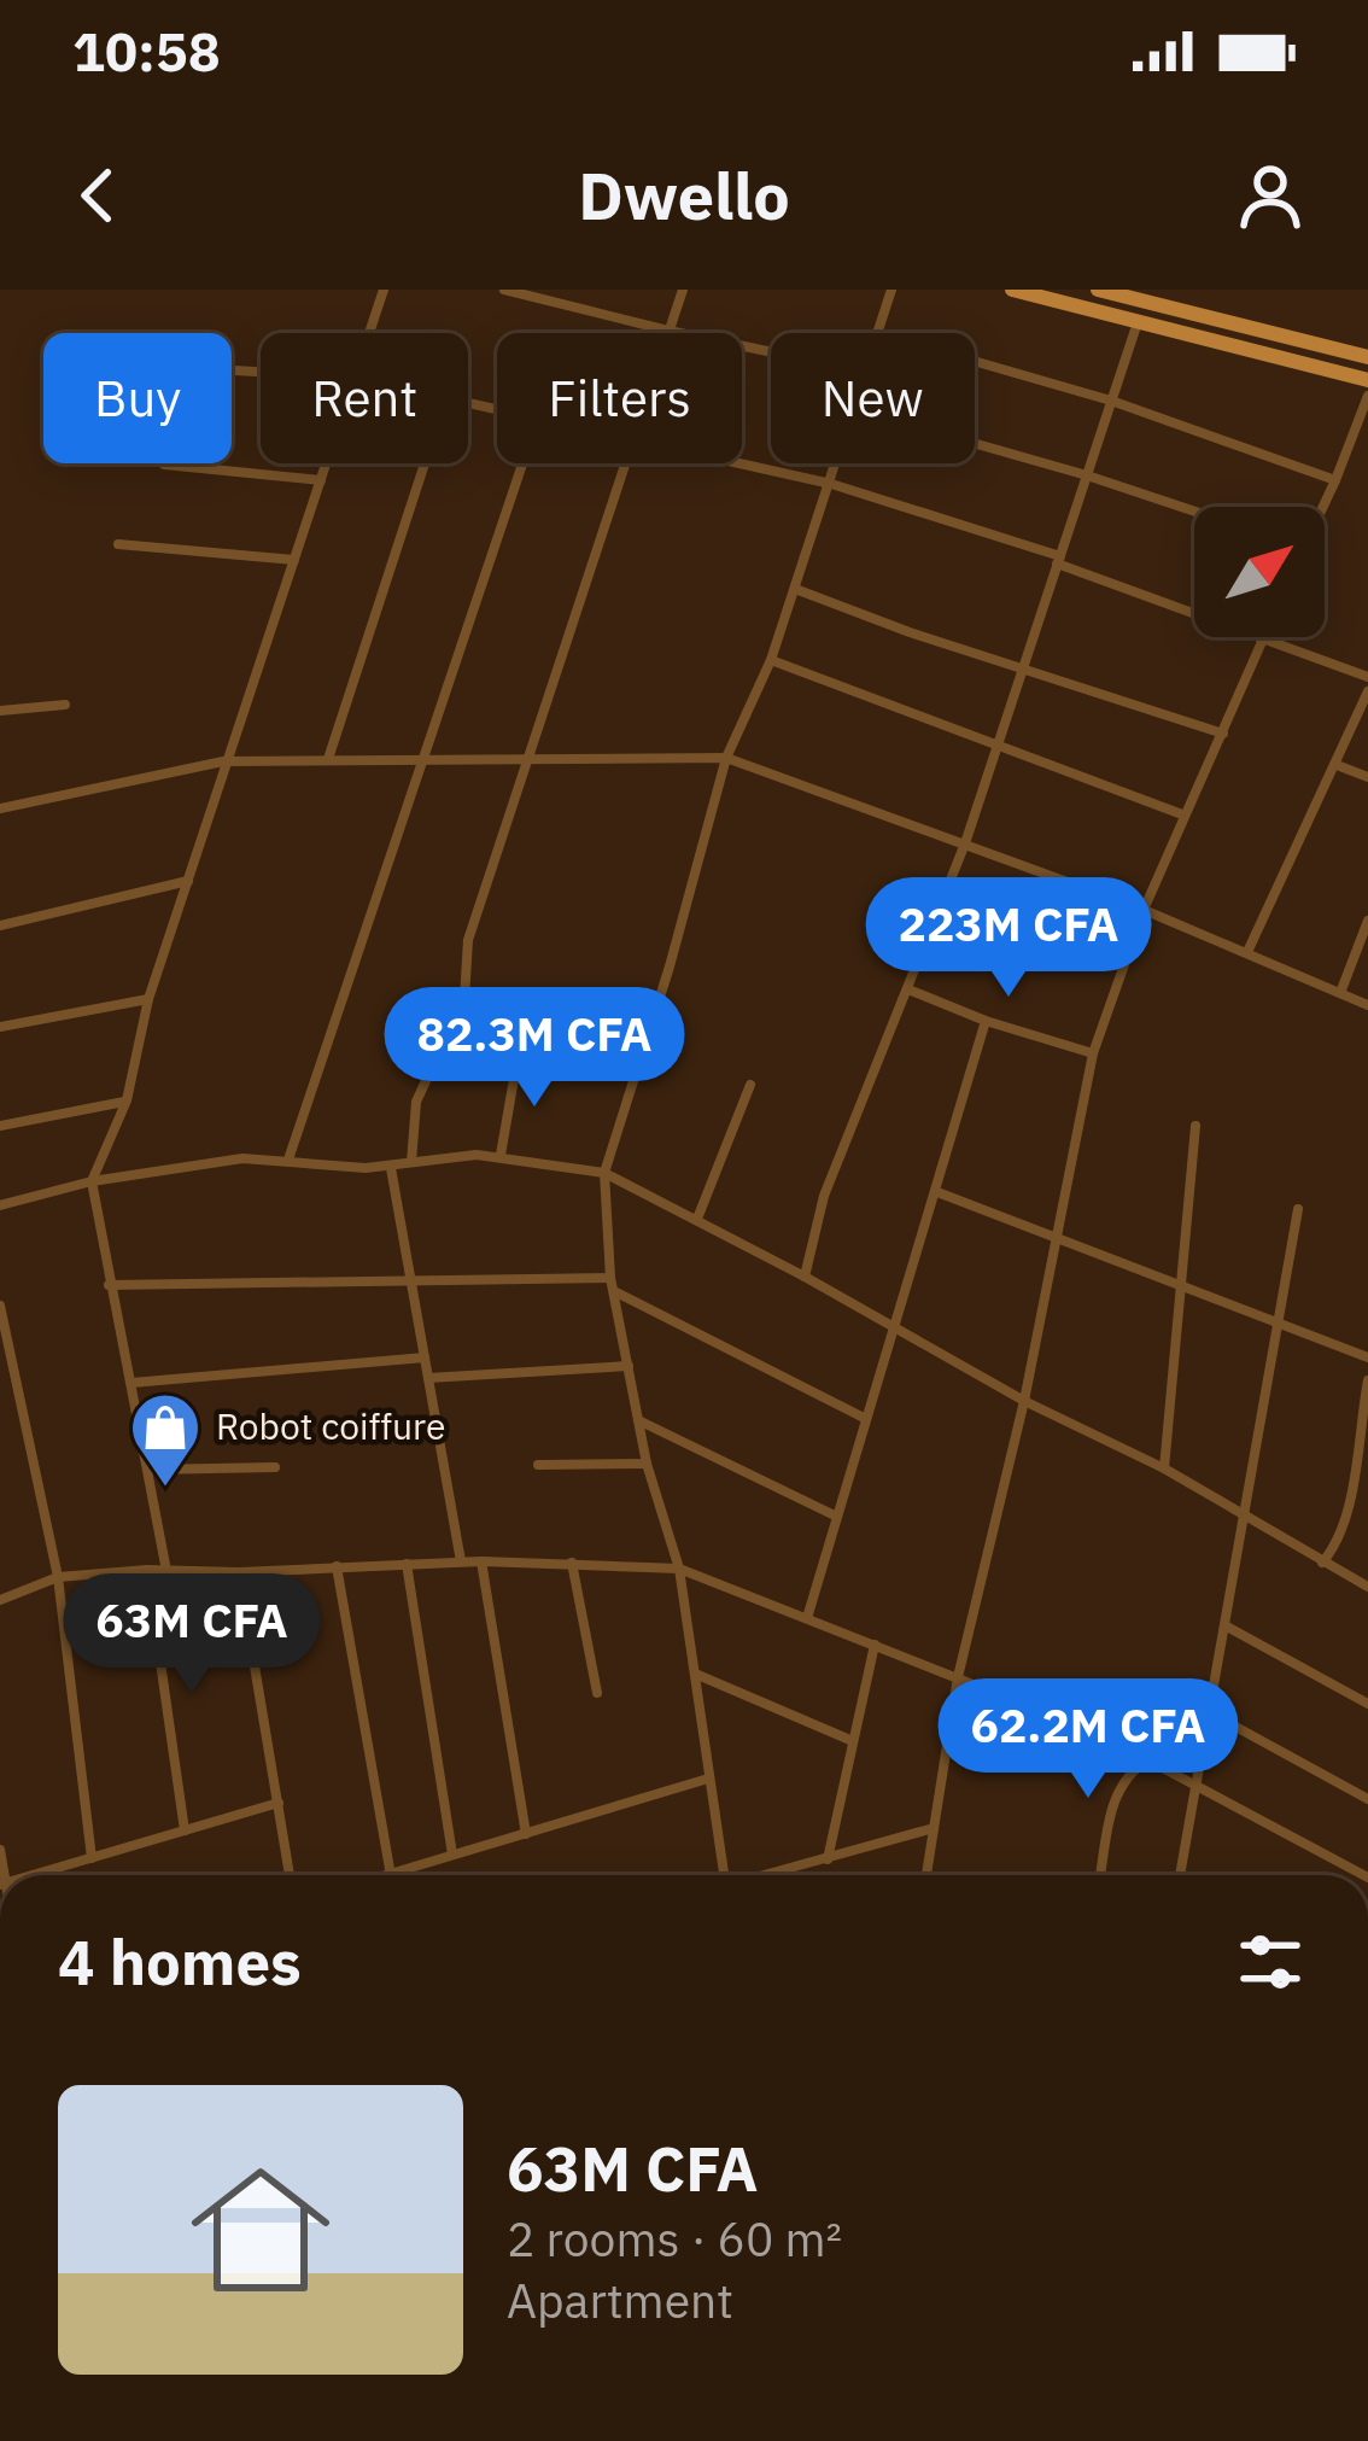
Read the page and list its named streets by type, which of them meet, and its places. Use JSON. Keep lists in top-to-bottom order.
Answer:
{
  "places": {
    "shop": ["Robot coiffure"]
  },
  "north": "top right",
  "page": {
    "status": "10:58",
    "header": "Dwello",
    "chip": [
      "Buy",
      "Rent",
      "Filters",
      "New"
    ],
    "price": [
      "223M CFA",
      "82.3M CFA",
      "63M CFA",
      "62.2M CFA"
    ],
    "heading": "4 homes",
    "list": [
      {
        "name": "63M CFA",
        "note": "2 rooms · 60 m² · Apartment"
      }
    ]
  }
}
